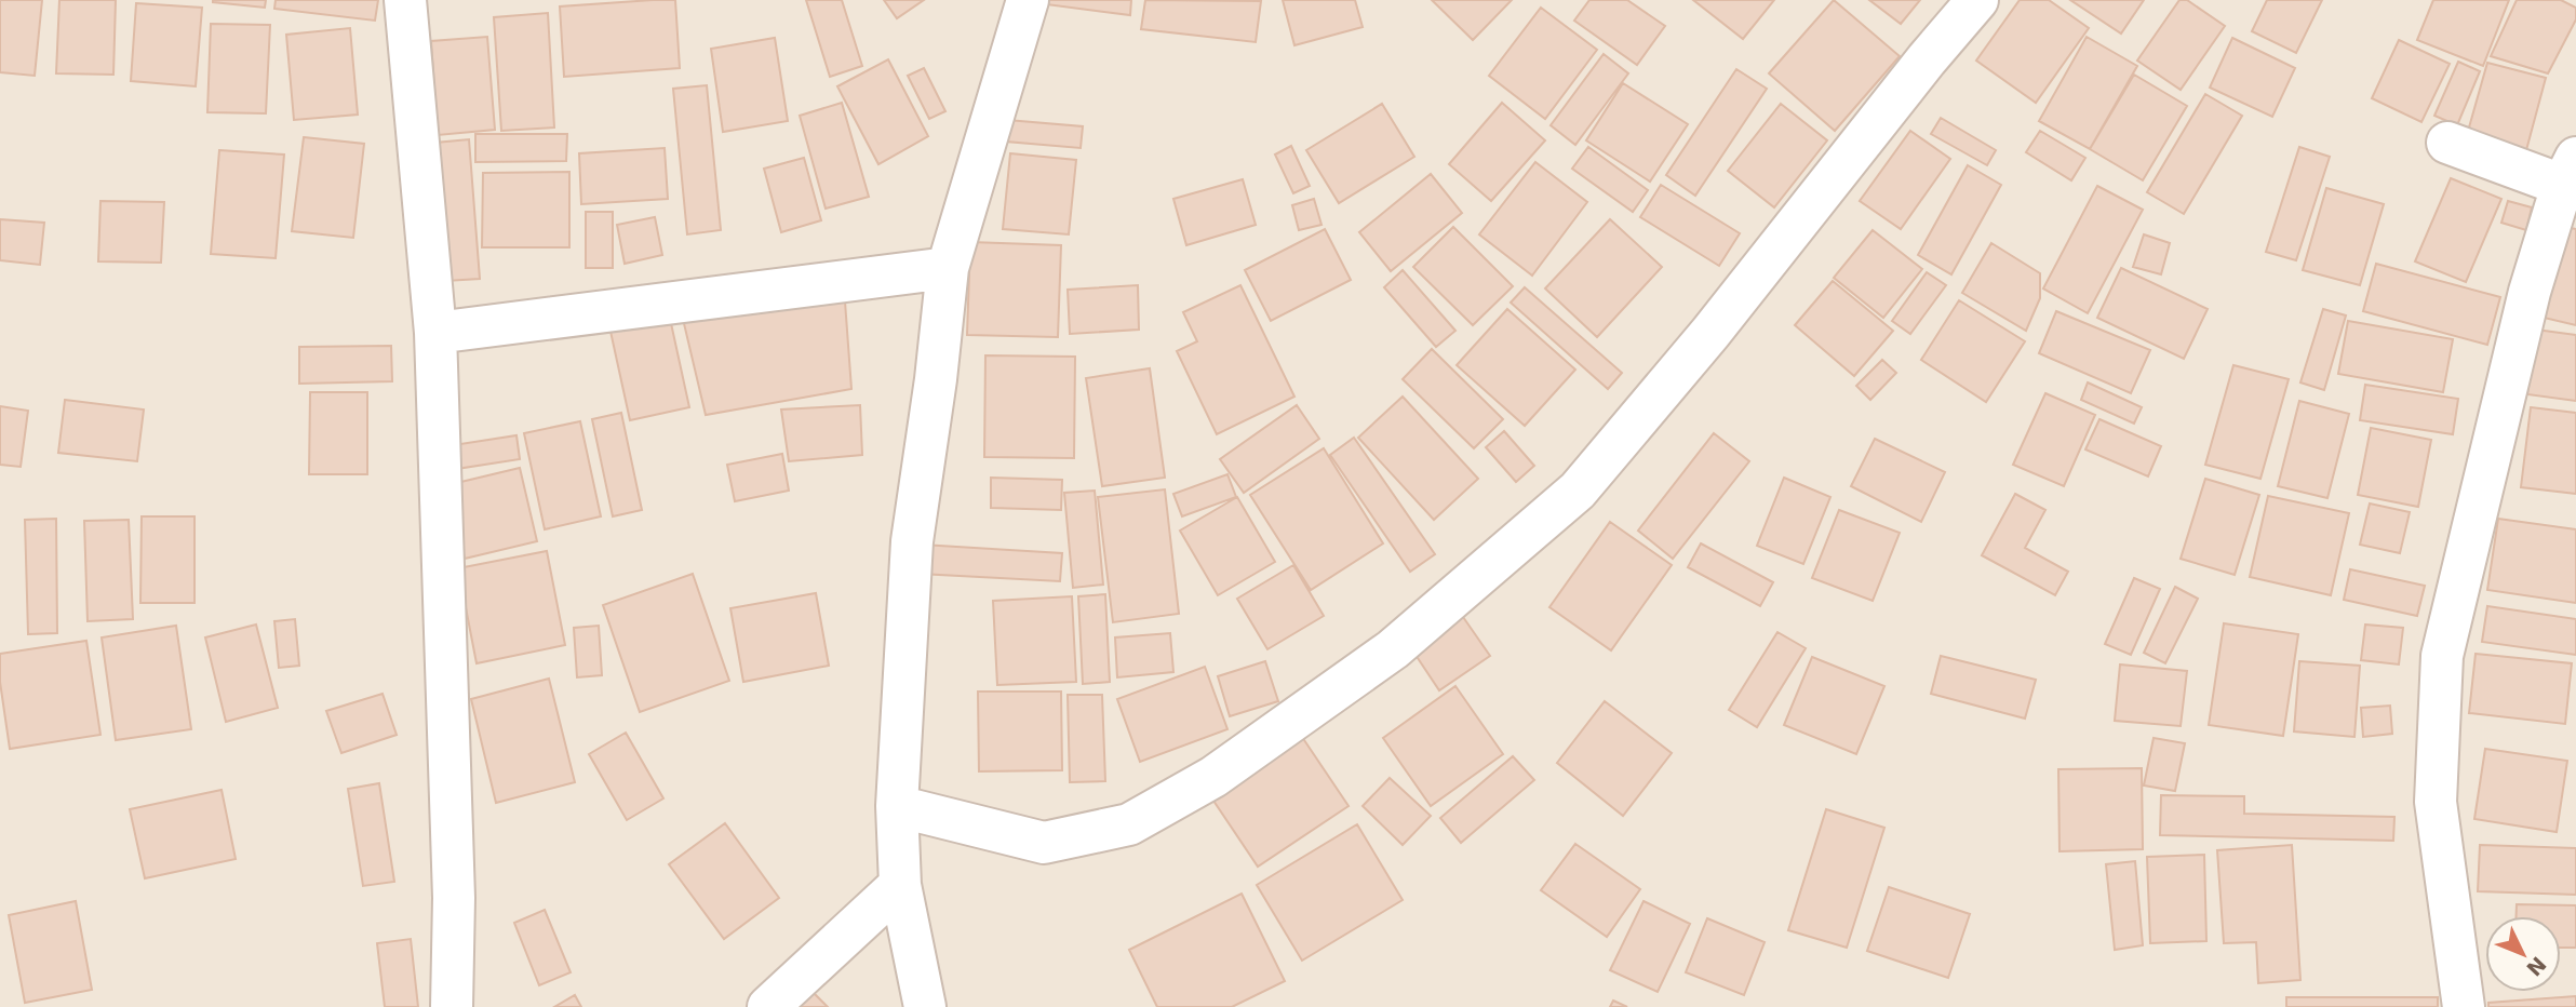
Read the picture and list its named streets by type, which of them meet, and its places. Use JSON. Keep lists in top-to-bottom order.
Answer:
{
  "north": "bottom right"
}
